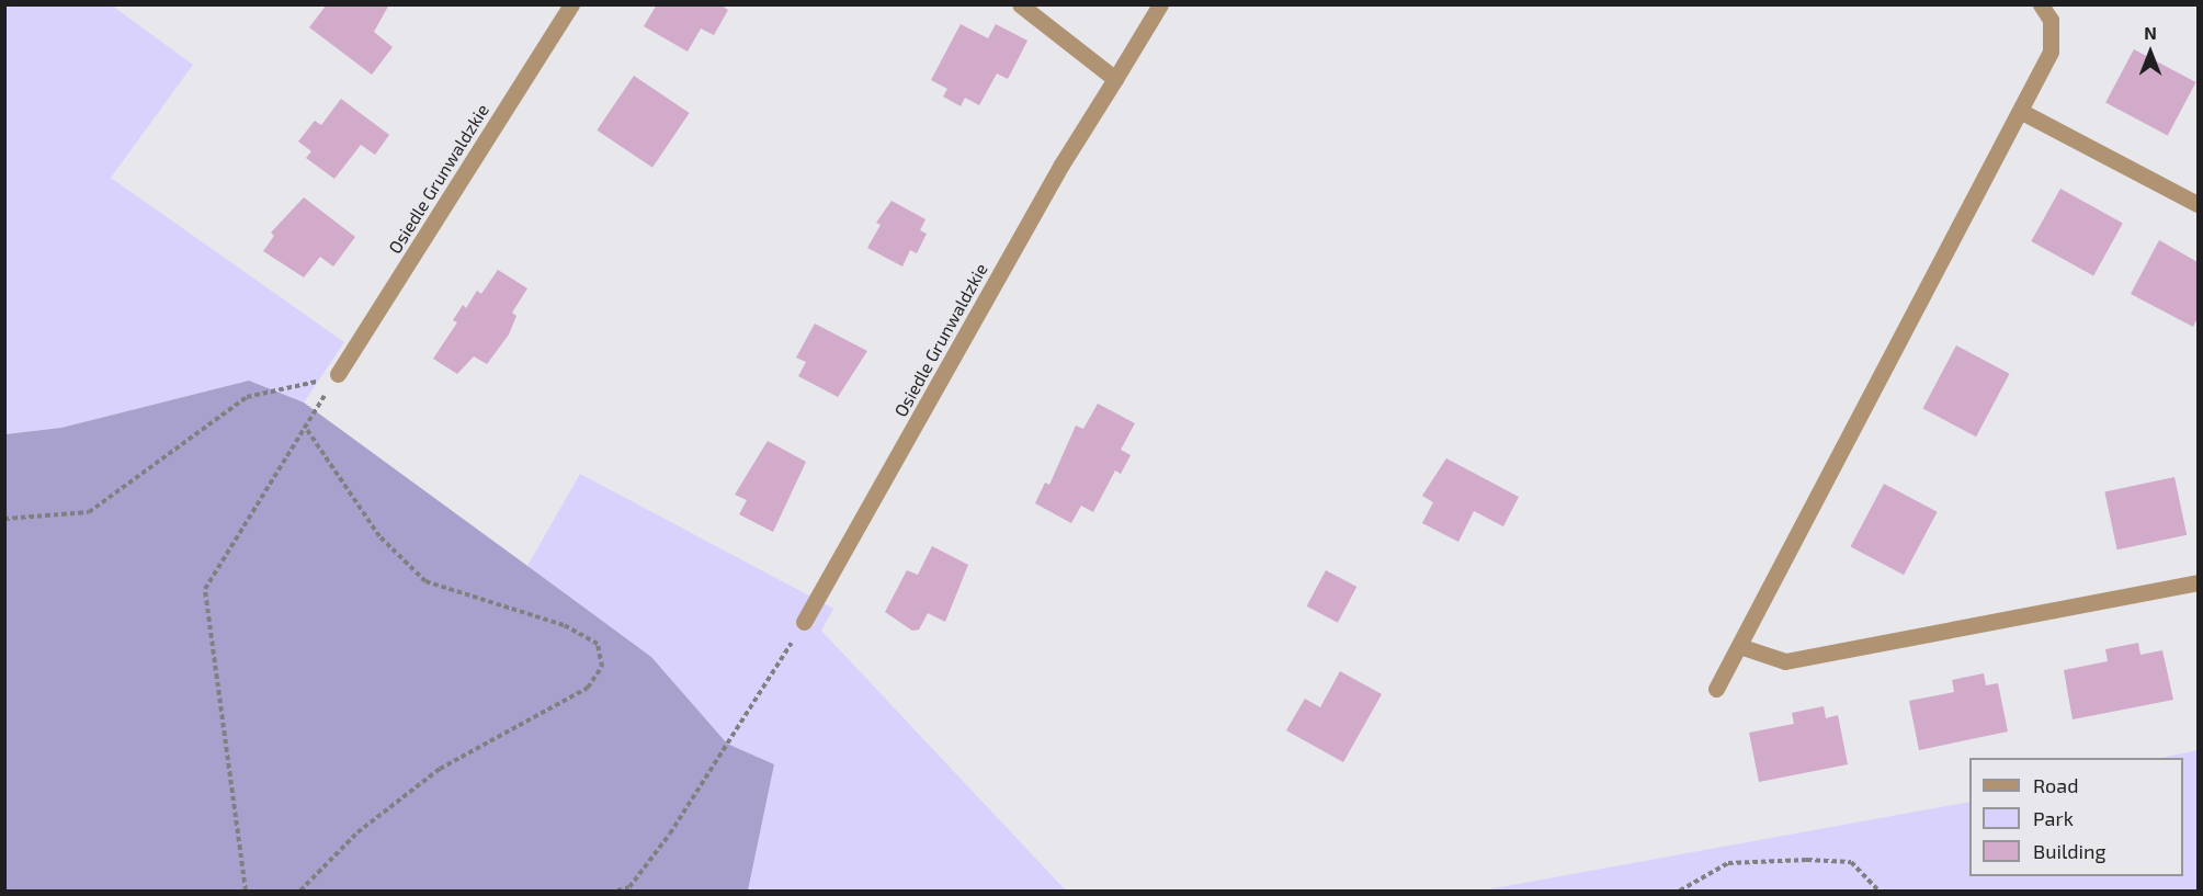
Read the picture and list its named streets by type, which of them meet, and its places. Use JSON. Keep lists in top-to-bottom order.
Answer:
{
  "streets": {
    "street": ["Osiedle Grunwaldzkie"]
  },
  "legend": ["Road", "Park", "Building"],
  "north": "top"
}
